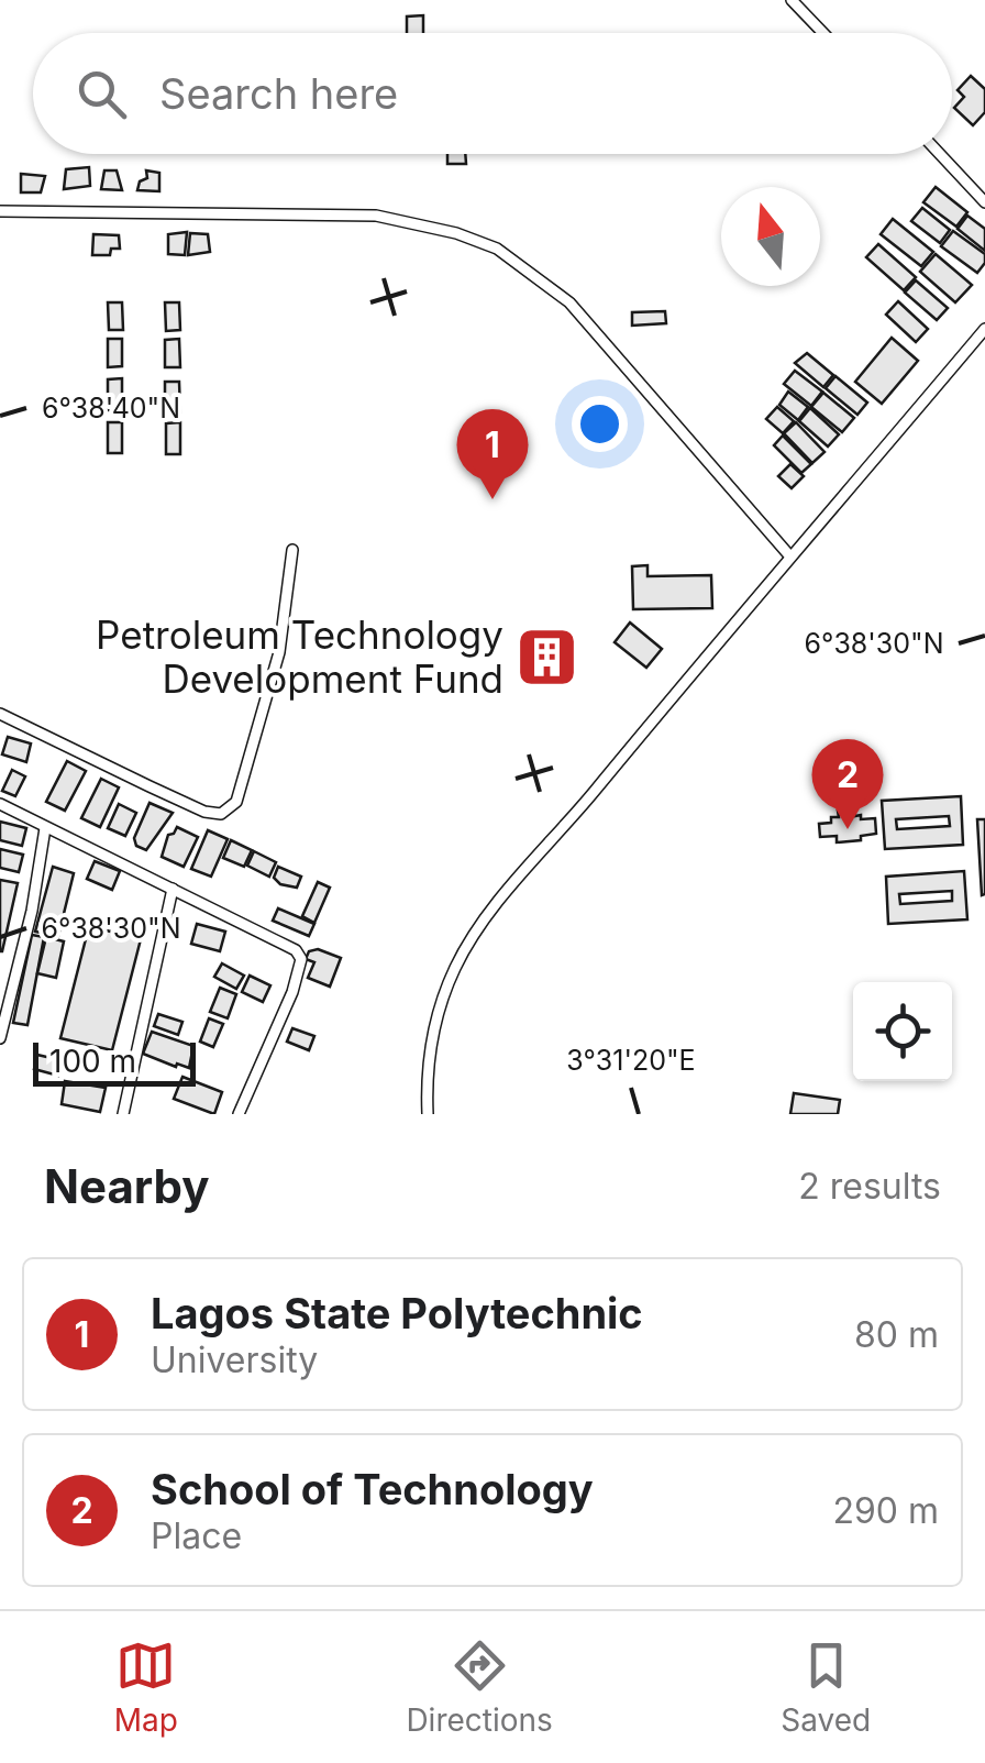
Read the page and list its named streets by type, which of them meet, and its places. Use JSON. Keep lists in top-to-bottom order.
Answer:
{
  "places": {
    "building": ["Petroleum Technology Development Fund"]
  },
  "scale_bar": "100 m",
  "north": "top",
  "page": {
    "search": "Search here",
    "pins": ["1", "2"],
    "scale": "100 m",
    "heading": ["Nearby", "2 results"],
    "list": [
      {
        "mark": "1",
        "name": "Lagos State Polytechnic",
        "note": "University",
        "value": "80 m"
      },
      {
        "mark": "2",
        "name": "School of Technology",
        "note": "Place",
        "value": "290 m"
      }
    ],
    "nav": ["Map", "Directions", "Saved"]
  },
  "coordinates": ["6°38'40\"N", "6°38'30\"N", "3°31'20\"E"]
}
